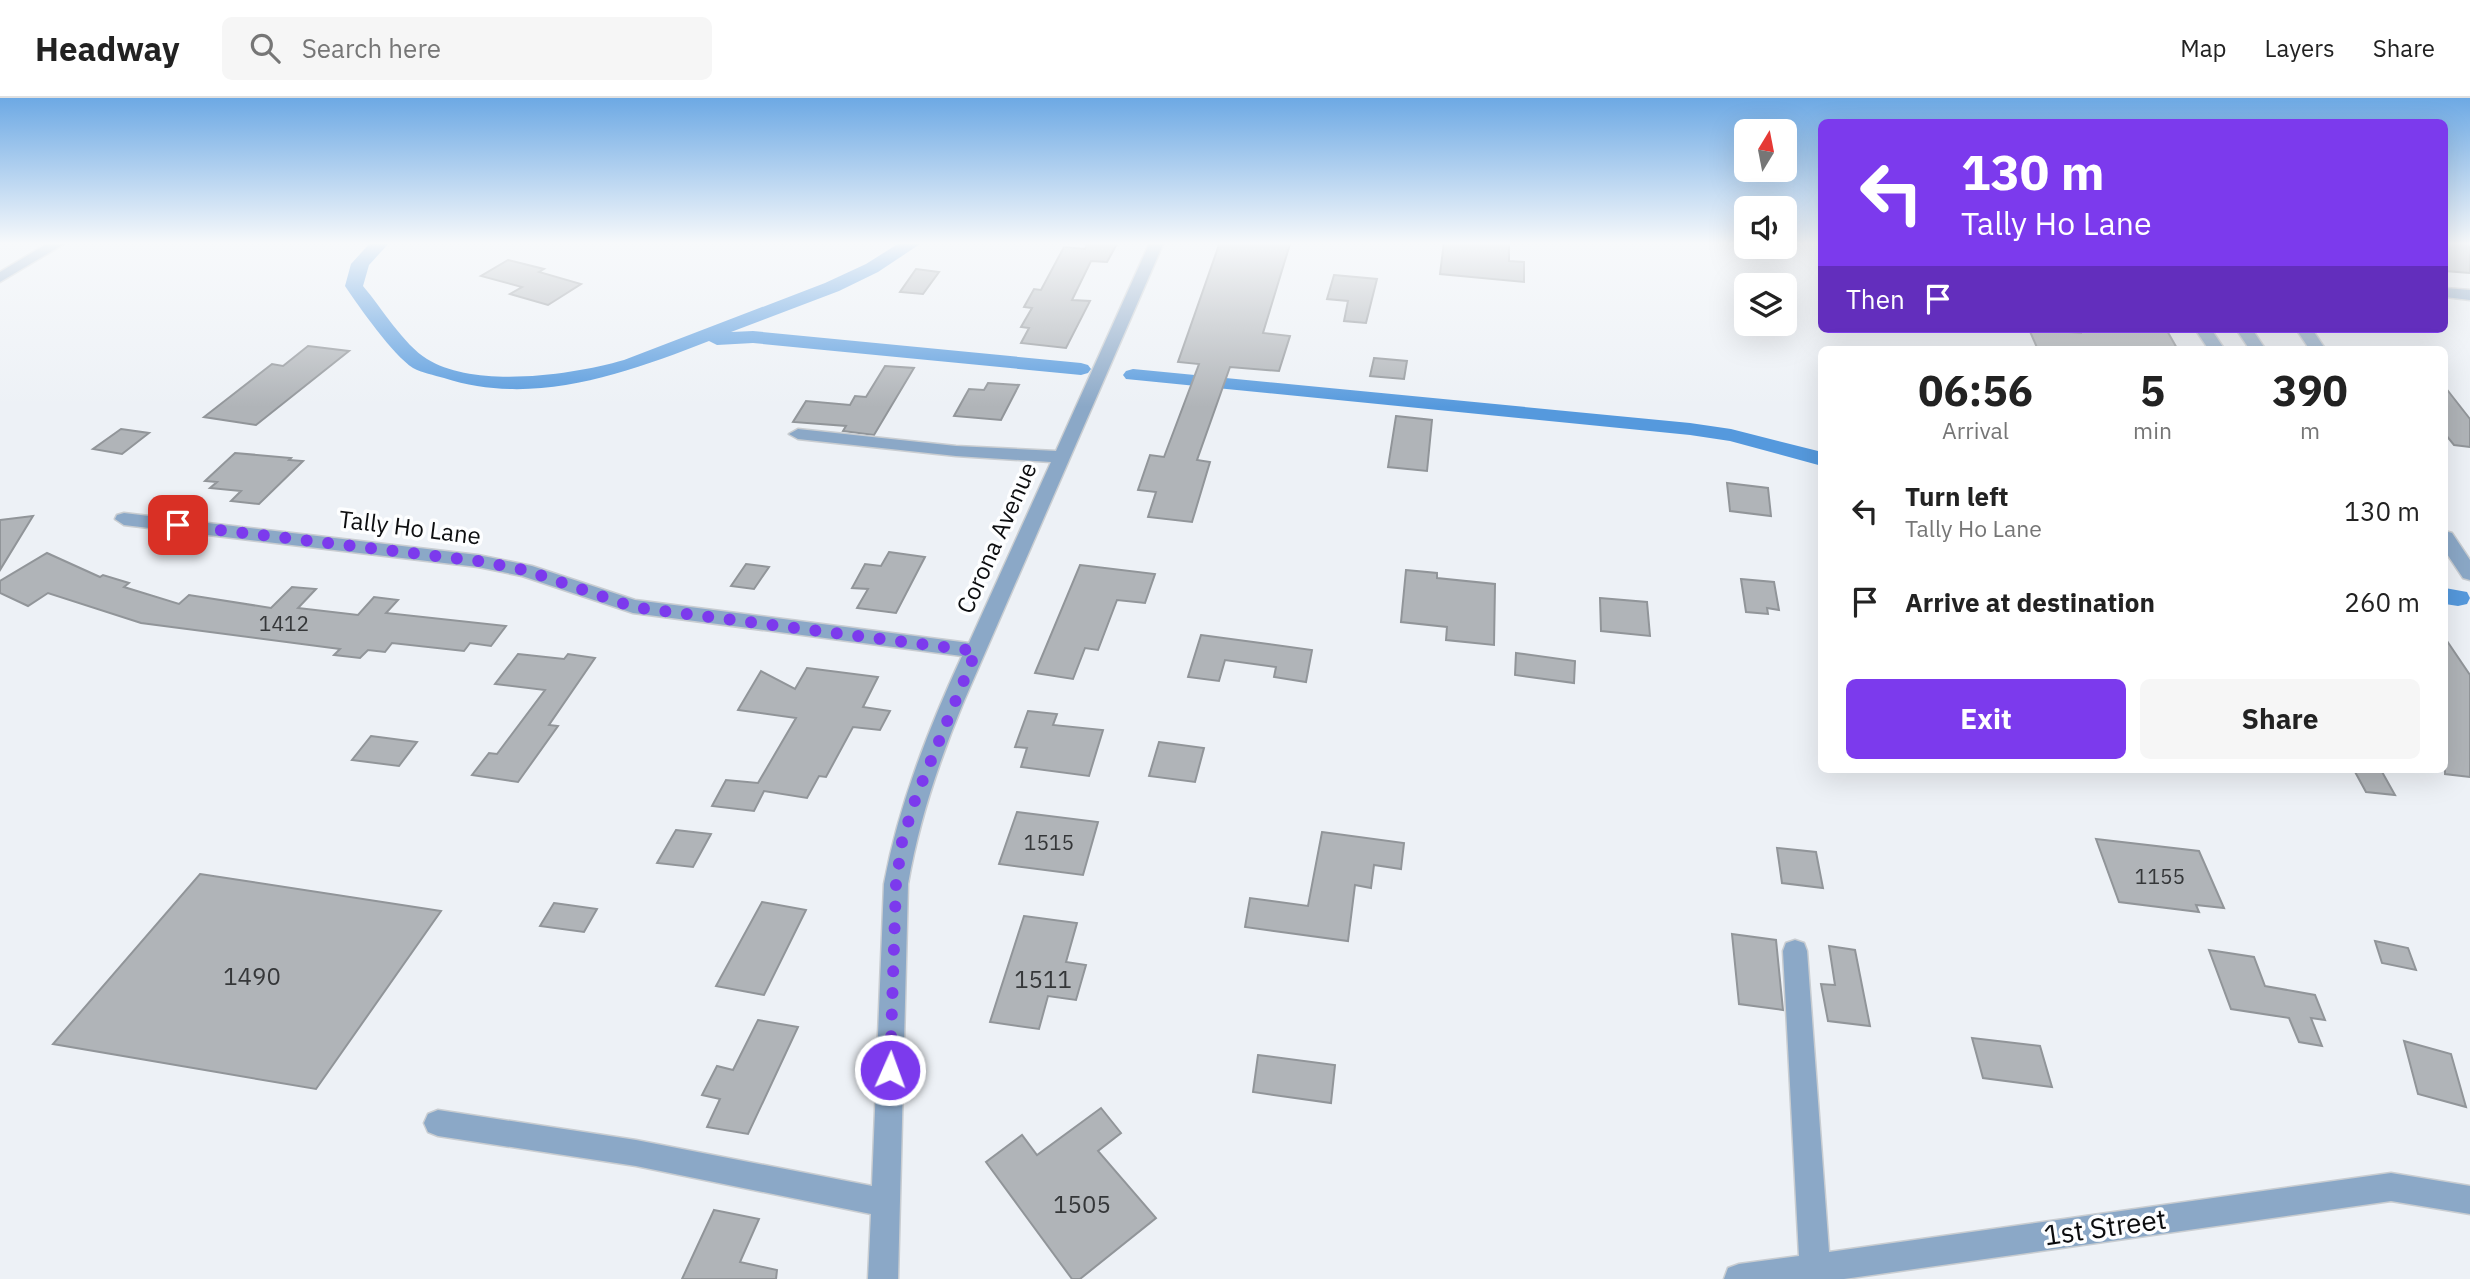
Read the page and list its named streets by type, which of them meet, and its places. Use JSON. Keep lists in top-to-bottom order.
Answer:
{
  "streets": {
    "street": ["Tally Ho Lane", "Corona Avenue", "1st Street"]
  },
  "crossings": [
    ["Tally Ho Lane", "Corona Avenue"]
  ],
  "house_numbers": [
    "1412",
    "1515",
    "1155",
    "1490",
    "1511",
    "1505"
  ],
  "north": "top",
  "page": {
    "header": "Headway",
    "search": "Search here",
    "nav": ["Map", "Layers", "Share"],
    "turn": ["130 m", "Tally Ho Lane"],
    "then": "Then",
    "eta": [
      "06:56",
      "Arrival",
      "5",
      "min",
      "390",
      "m"
    ],
    "list": [
      {
        "name": "Turn left",
        "note": "Tally Ho Lane",
        "value": "130 m"
      },
      {
        "name": "Arrive at destination",
        "value": "260 m"
      }
    ],
    "buttons": ["Exit", "Share"]
  }
}
